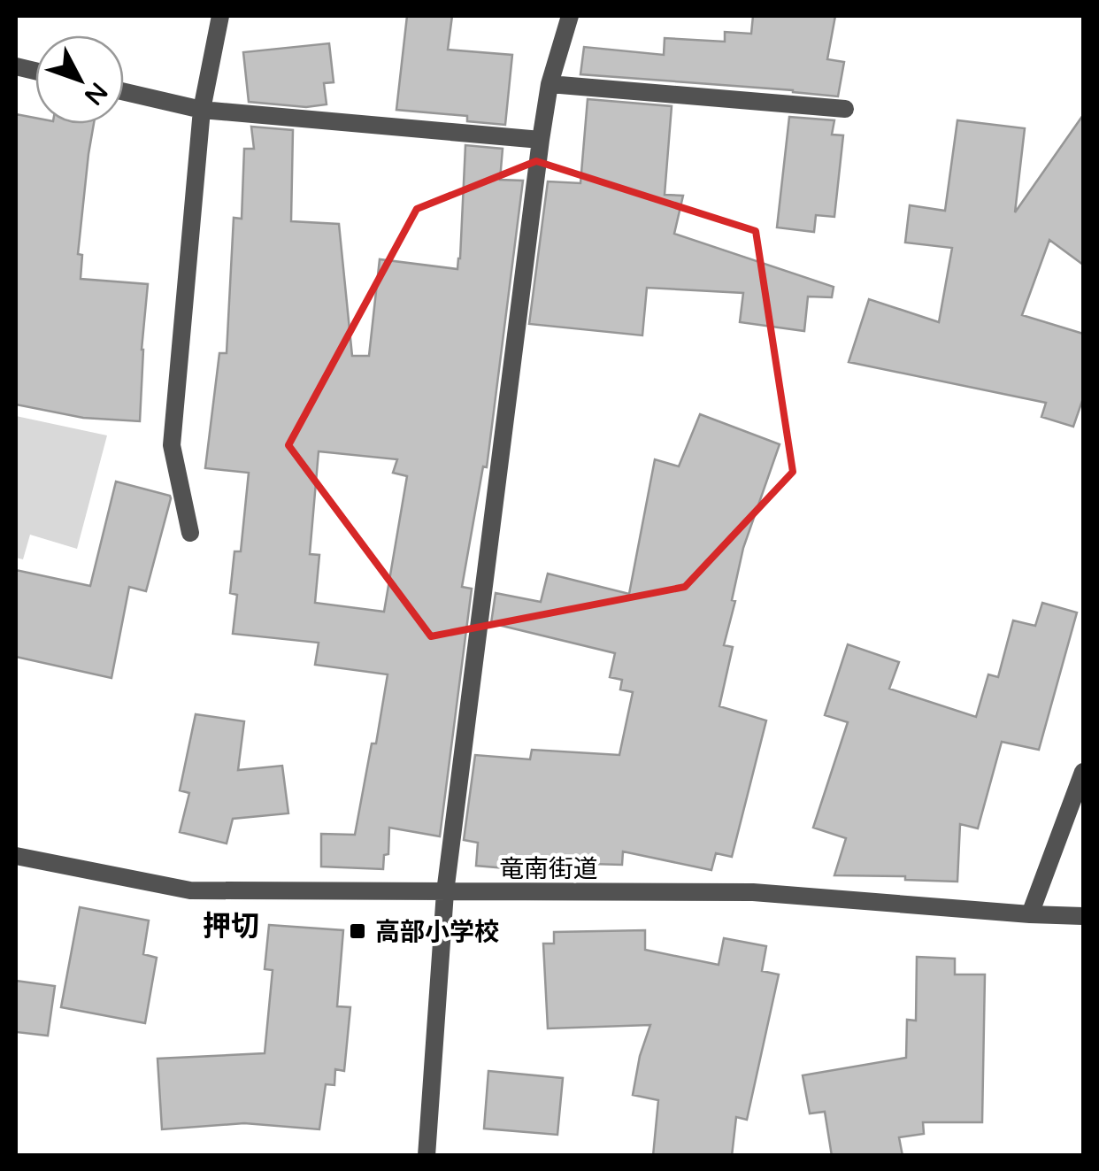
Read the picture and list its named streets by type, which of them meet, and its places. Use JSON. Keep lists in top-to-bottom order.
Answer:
{
  "streets": {
    "street": ["竜南街道"]
  },
  "districts": ["押切"],
  "places": {
    "transit": ["高部小学校"]
  },
  "north": "bottom right"
}
